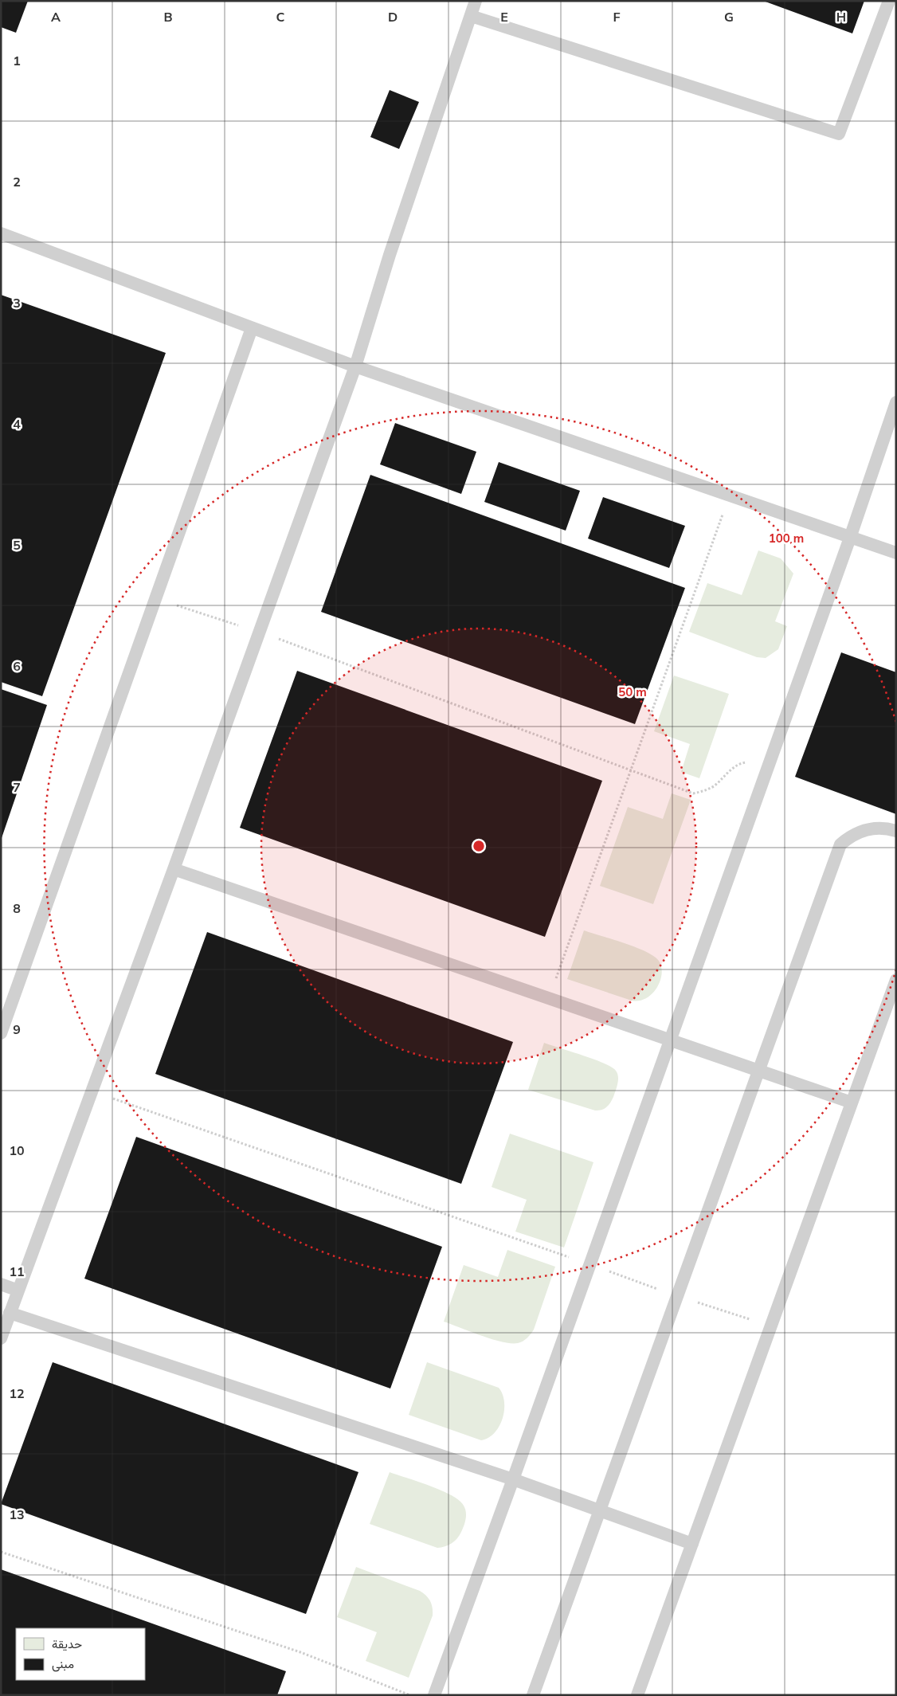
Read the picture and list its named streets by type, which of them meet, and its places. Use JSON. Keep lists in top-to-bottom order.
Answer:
{
  "legend": ["حديقة", "مبنى"],
  "grid": {
    "columns": [
      "A",
      "B",
      "C",
      "D",
      "E",
      "F",
      "G",
      "H"
    ],
    "rows": [
      "1",
      "2",
      "3",
      "4",
      "5",
      "6",
      "7",
      "8",
      "9",
      "10",
      "11",
      "12",
      "13"
    ]
  },
  "rings": ["100 m", "50 m"]
}
